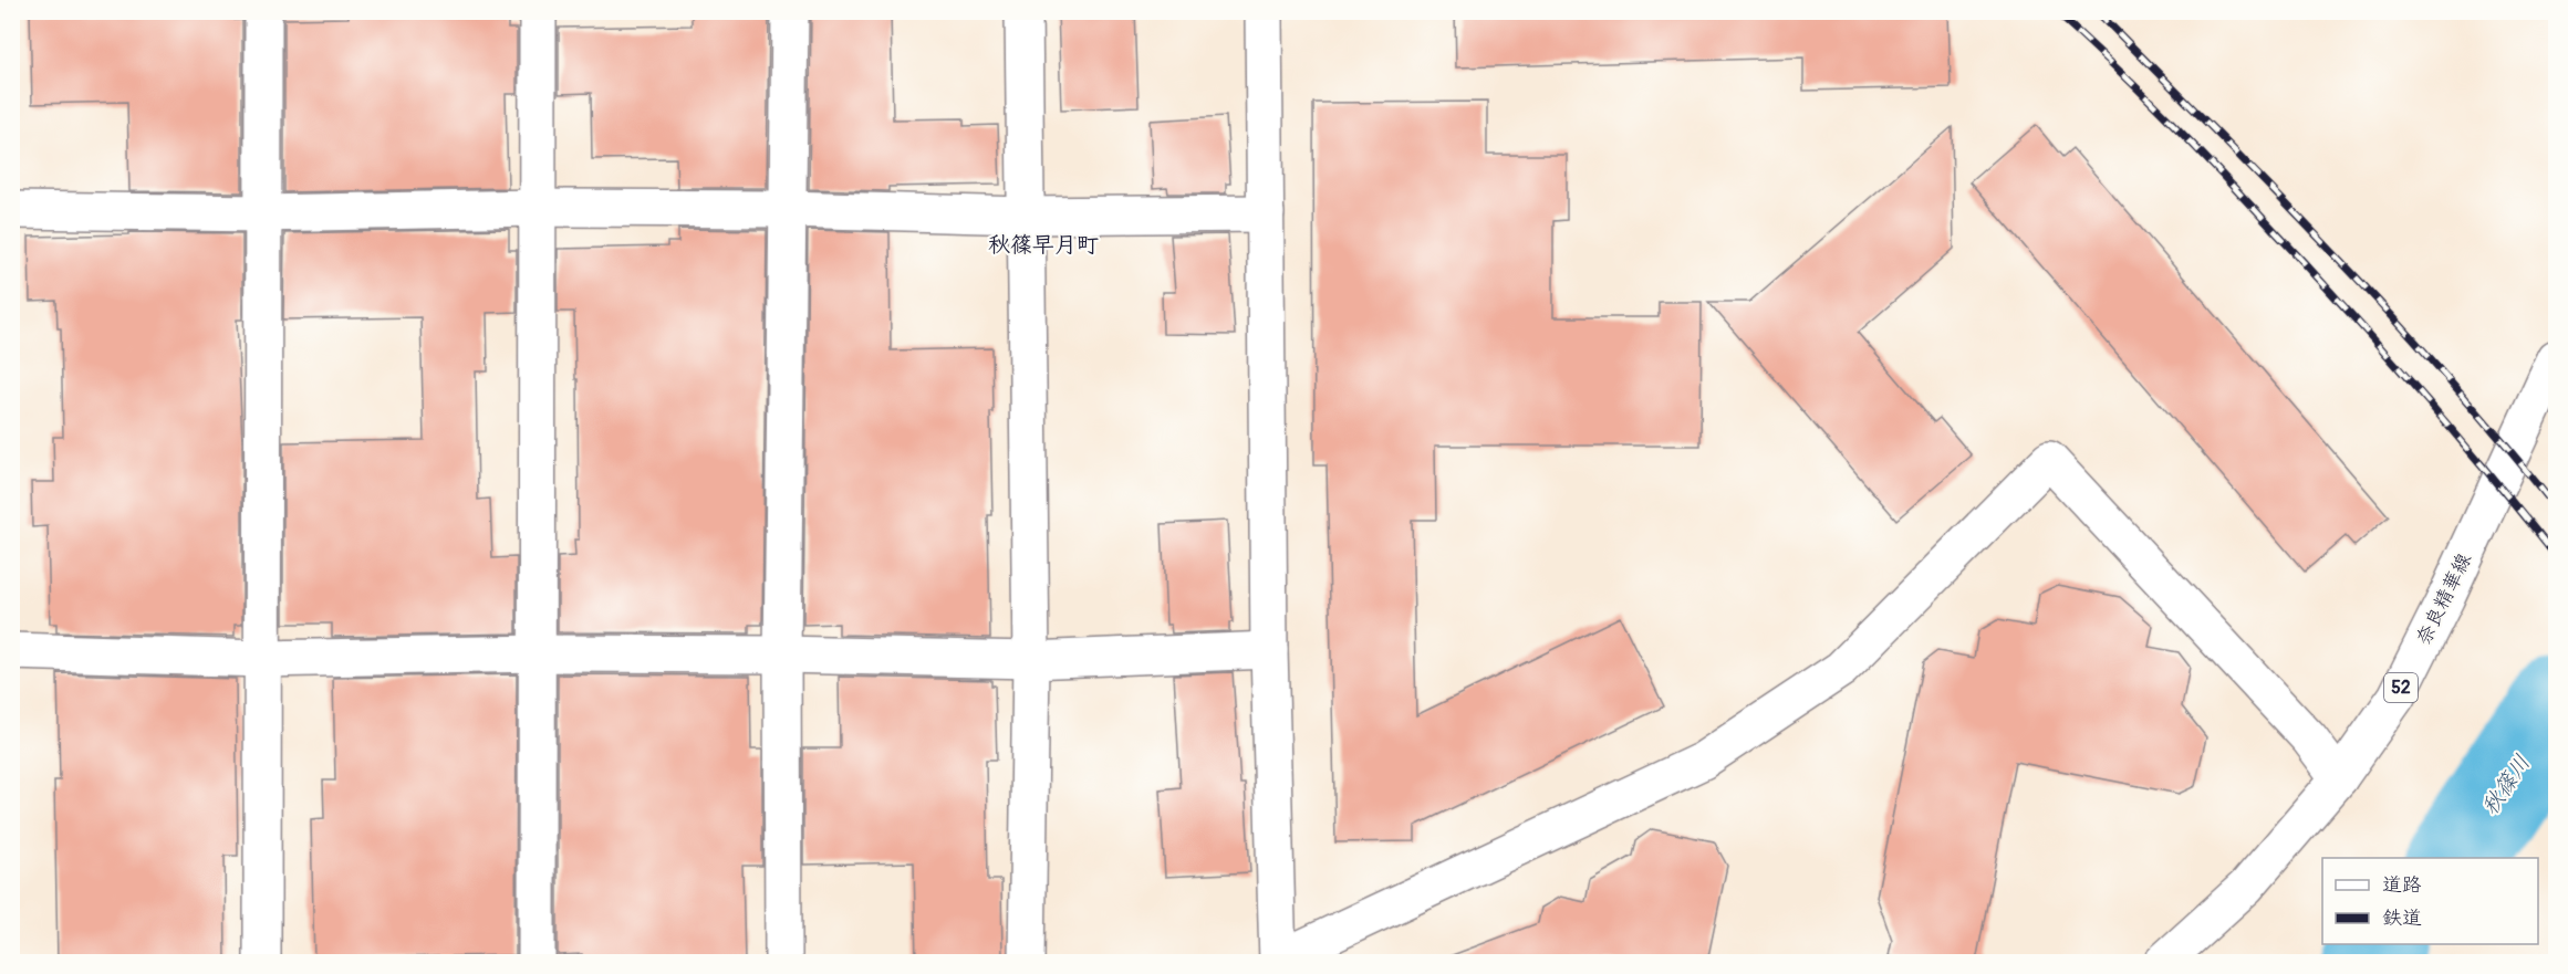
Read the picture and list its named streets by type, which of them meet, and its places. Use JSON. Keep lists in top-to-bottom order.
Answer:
{
  "streets": {
    "street": ["奈良精華線", "52"]
  },
  "districts": ["秋篠早月町"],
  "water": ["秋篠川"],
  "legend": ["道路", "鉄道"]
}
